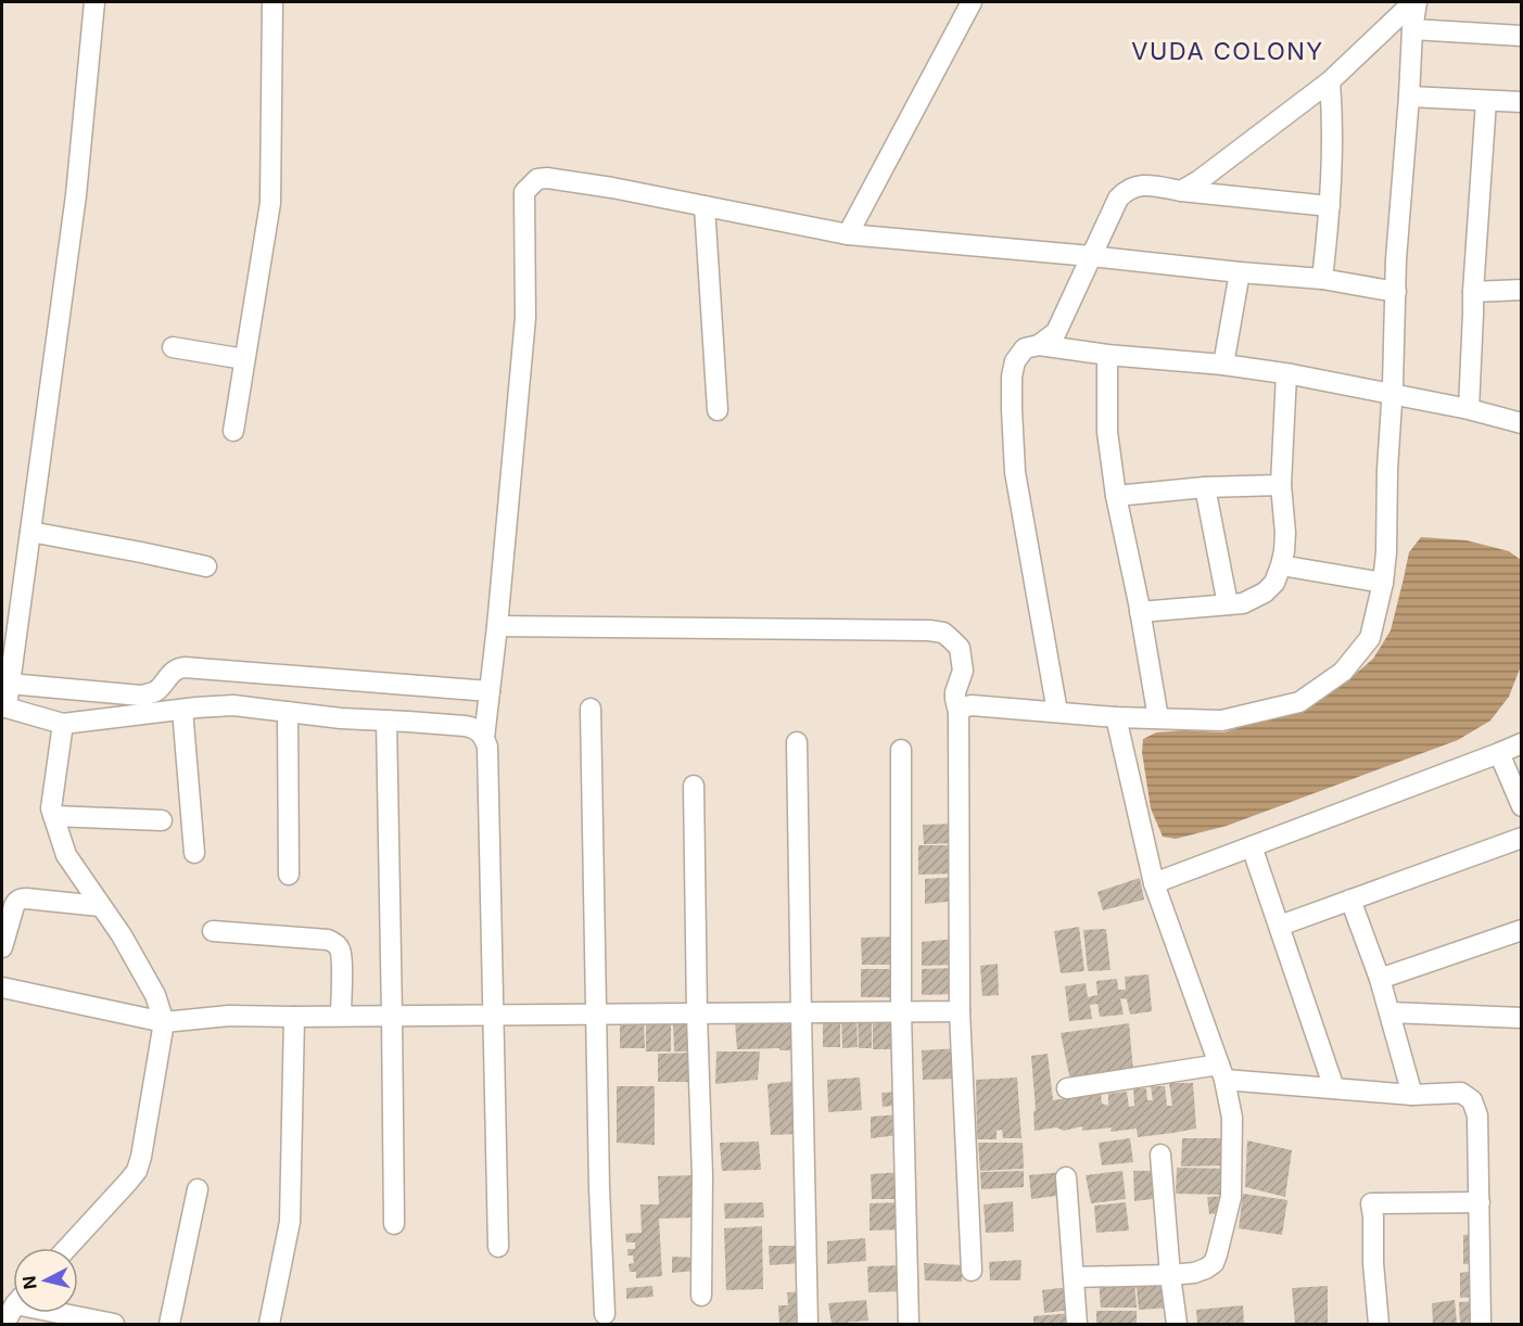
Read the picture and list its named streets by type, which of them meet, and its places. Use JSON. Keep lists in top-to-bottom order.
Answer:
{
  "districts": ["VUDA COLONY"],
  "north": "left"
}
